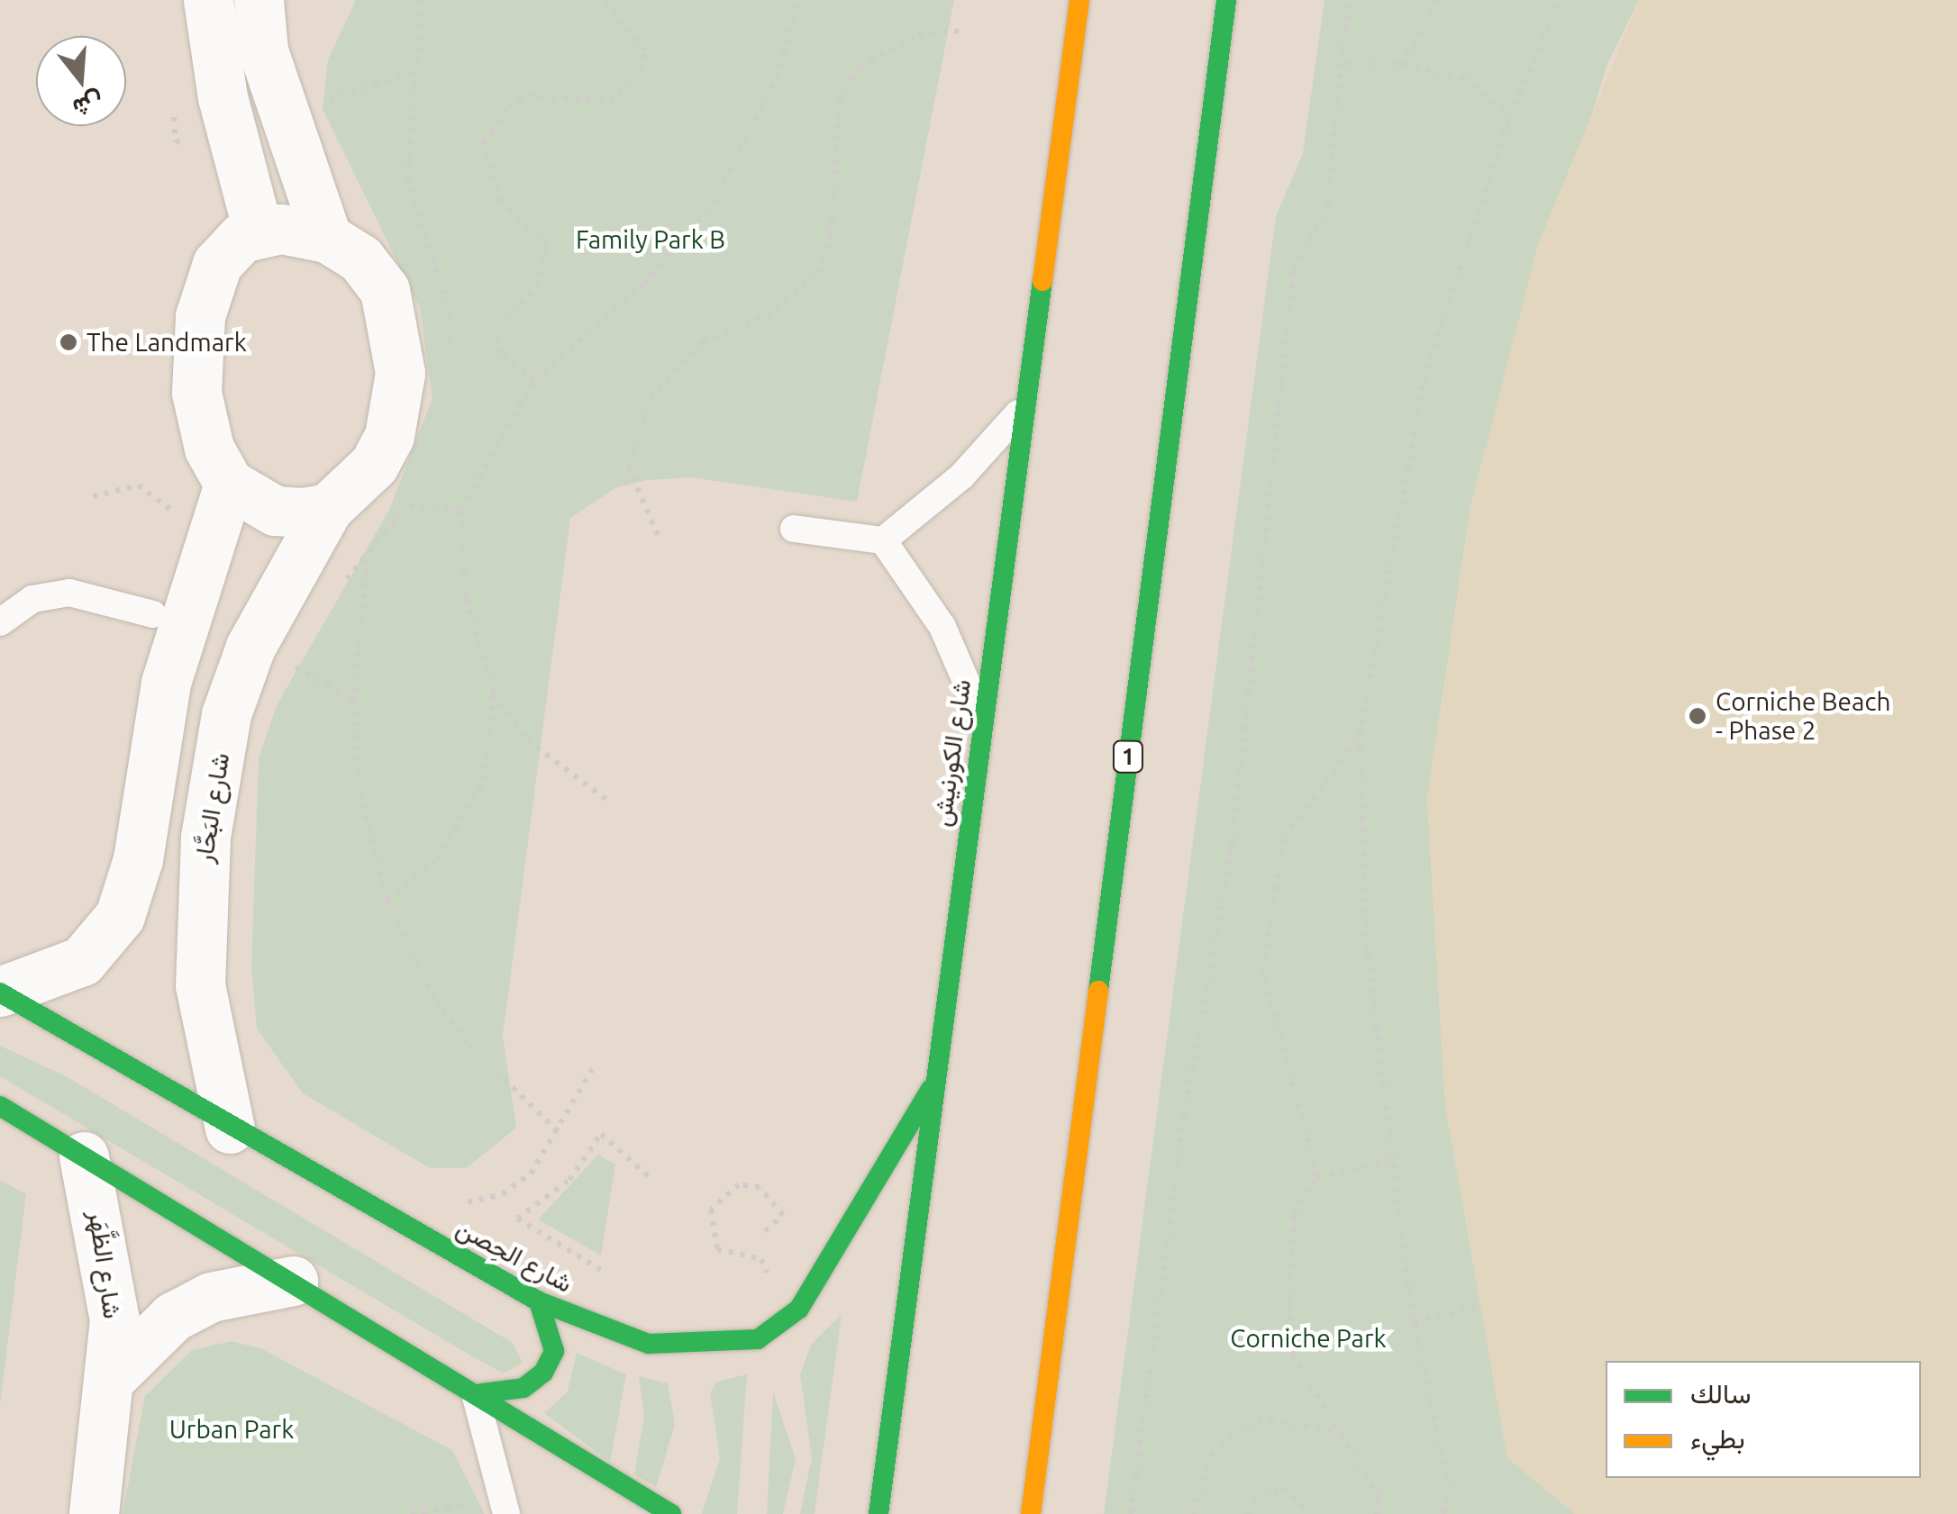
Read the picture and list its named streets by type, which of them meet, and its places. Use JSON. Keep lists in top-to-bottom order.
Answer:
{
  "streets": {
    "main road": ["شارع الكورنيش", "1", "شارع الحِصن"],
    "street": ["شارع البَحَّار", "شارع الظَّهَر"]
  },
  "crossings": [
    ["شارع الكورنيش", "شارع الحِصن"],
    ["شارع البَحَّار", "شارع الحِصن"]
  ],
  "parks": ["Family Park B", "Corniche Park", "Urban Park"],
  "places": ["The Landmark", "Corniche Beach - Phase 2"],
  "legend": ["سالك", "بطيء"],
  "north": "bottom"
}
